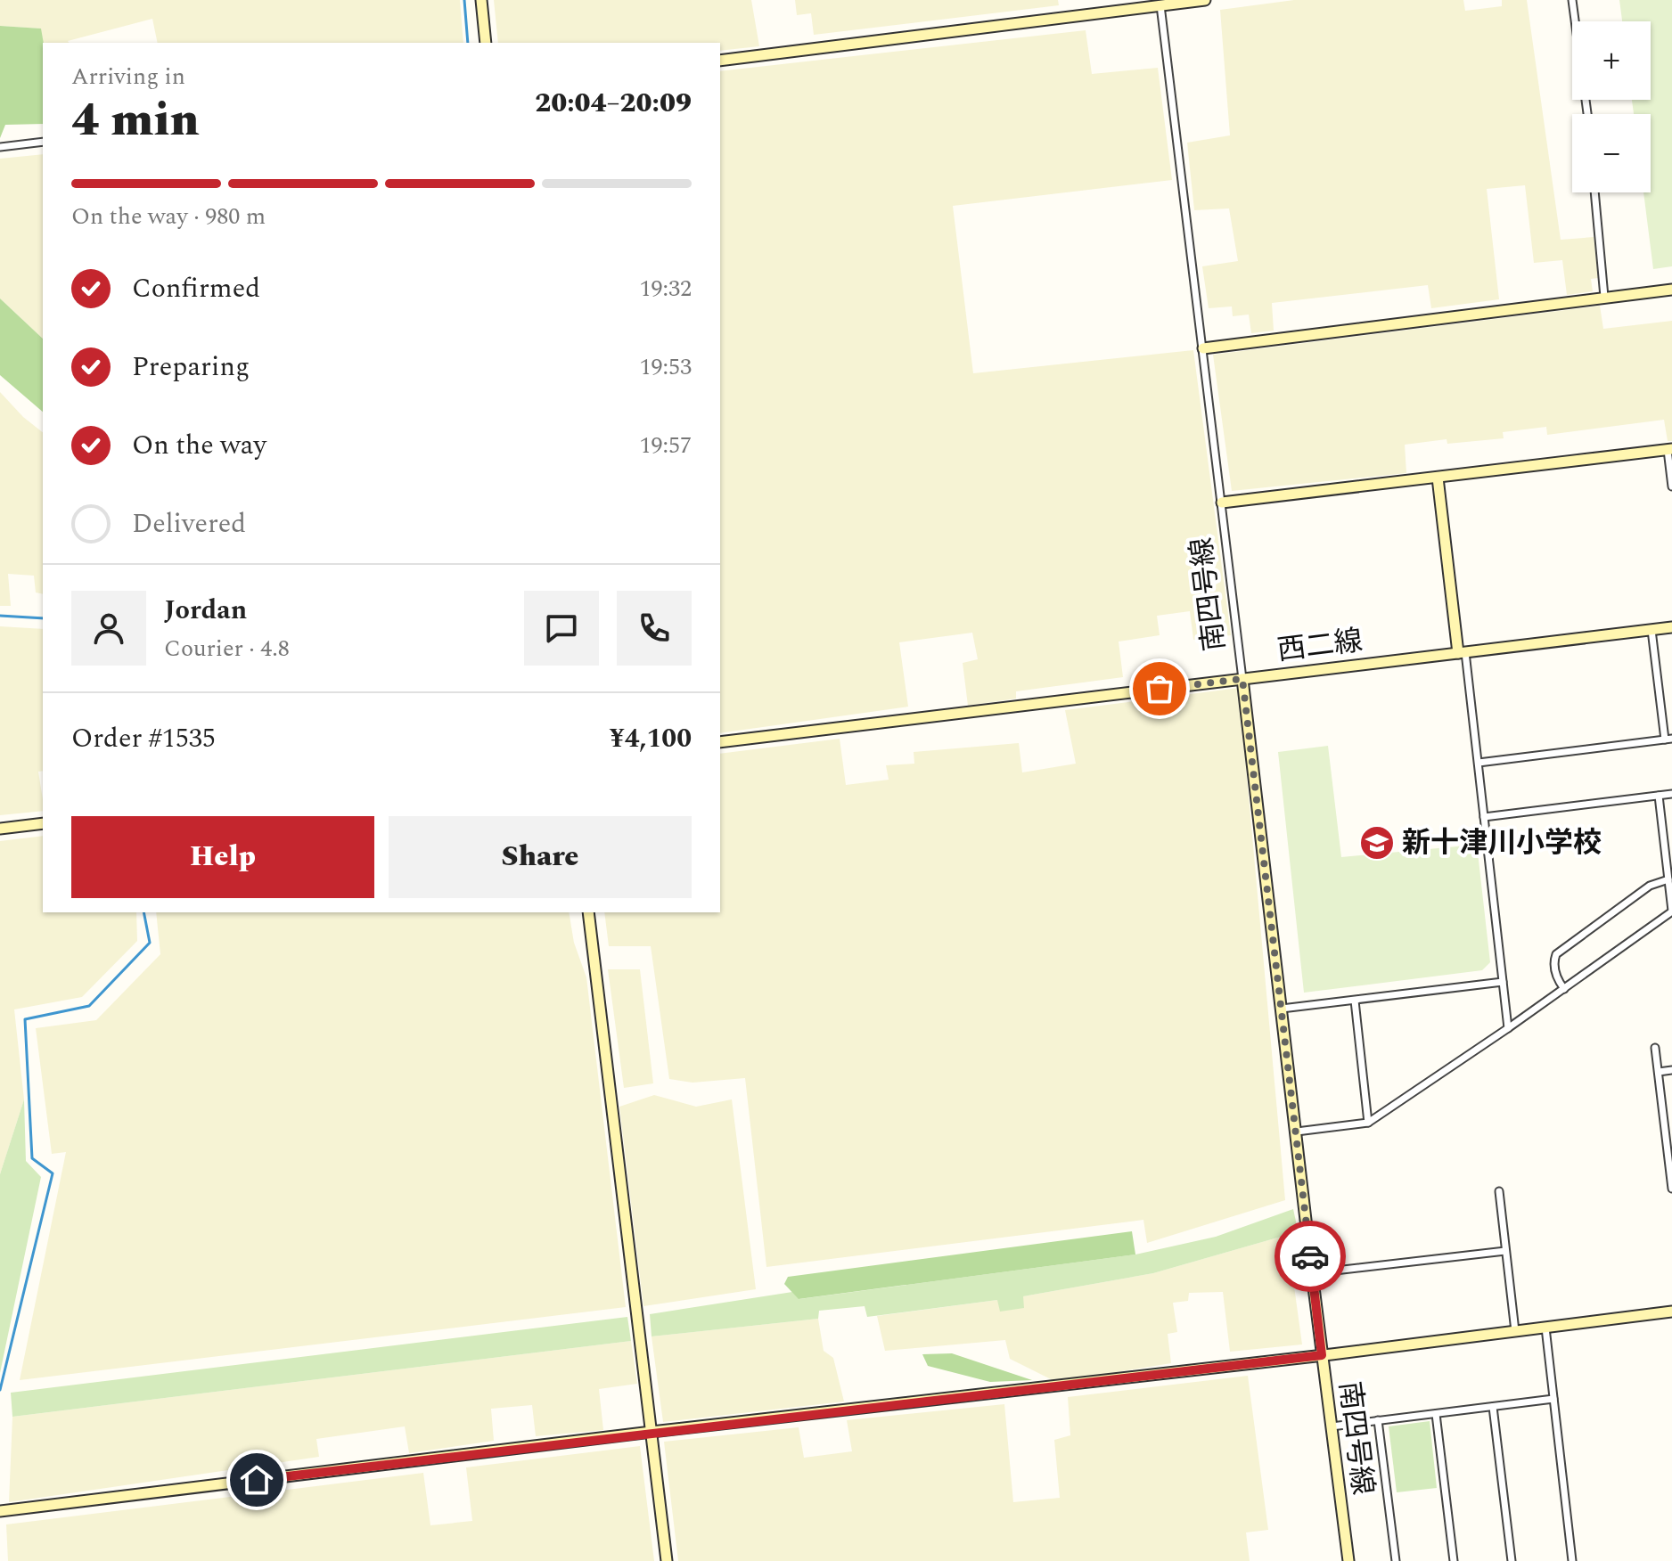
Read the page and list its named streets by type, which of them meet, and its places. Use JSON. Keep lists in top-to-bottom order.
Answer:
{
  "streets": {
    "street": ["南四号線", "西二線"]
  },
  "crossings": [
    ["南四号線", "西二線"]
  ],
  "places": {
    "school or university": ["新十津川小学校"]
  },
  "page": {
    "map_buttons": ["+", "−"],
    "heading": ["4 min", "Arriving in", "20:04–20:09"],
    "panel": [
      "Jordan",
      "Courier · 4.8",
      "Order #1535",
      "¥4,100"
    ],
    "bar": "On the way · 980 m",
    "list": [
      ["Confirmed", "19:32"],
      ["Preparing", "19:53"],
      ["On the way", "19:57"],
      "Delivered"
    ],
    "buttons": ["Help", "Share"]
  }
}
